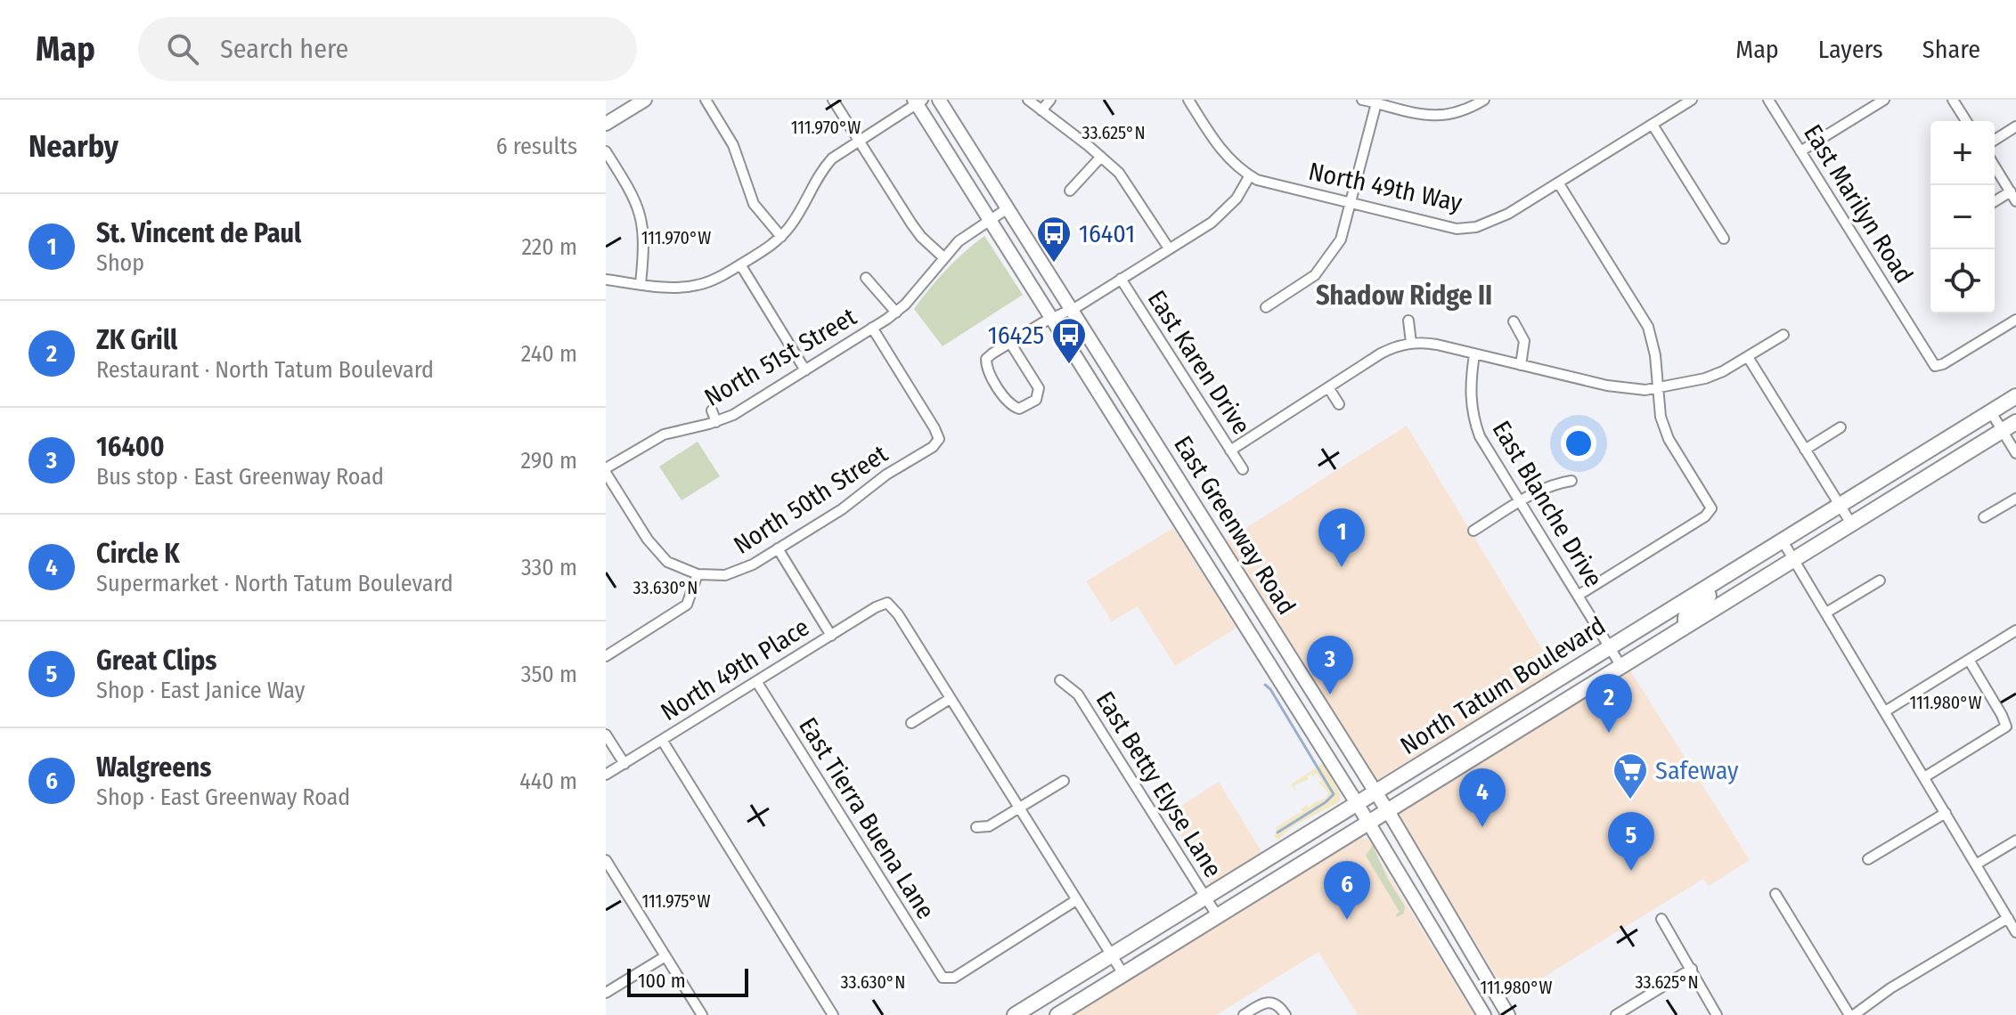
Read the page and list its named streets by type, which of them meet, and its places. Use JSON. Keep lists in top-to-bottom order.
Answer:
{
  "streets": {
    "main road": ["East Greenway Road", "North Tatum Boulevard"],
    "street": [
      "North 49th Way",
      "East Marilyn Road",
      "North 51st Street",
      "East Karen Drive",
      "North 50th Street",
      "East Blanche Drive",
      "North 49th Place",
      "East Betty Elyse Lane",
      "East Tierra Buena Lane"
    ]
  },
  "crossings": [
    ["North 51st Street", "North 50th Street"],
    ["North 51st Street", "East Greenway Road"],
    ["East Blanche Drive", "North Tatum Boulevard"],
    ["East Greenway Road", "North Tatum Boulevard"],
    ["North 49th Place", "East Tierra Buena Lane"],
    ["North Tatum Boulevard", "East Betty Elyse Lane"]
  ],
  "districts": ["Shadow Ridge II"],
  "places": {
    "bus stop": ["16401", "16425"],
    "supermarket": ["Safeway"]
  },
  "scale_bar": "100 m",
  "page": {
    "header": "Map",
    "search": "Search here",
    "nav": ["Map", "Layers", "Share"],
    "heading": ["Nearby", "6 results"],
    "map_buttons": ["+", "−"],
    "list": [
      {
        "mark": "1",
        "name": "St. Vincent de Paul",
        "note": "Shop",
        "value": "220 m"
      },
      {
        "mark": "2",
        "name": "ZK Grill",
        "note": "Restaurant · North Tatum Boulevard",
        "value": "240 m"
      },
      {
        "mark": "3",
        "name": "16400",
        "note": "Bus stop · East Greenway Road",
        "value": "290 m"
      },
      {
        "mark": "4",
        "name": "Circle K",
        "note": "Supermarket · North Tatum Boulevard",
        "value": "330 m"
      },
      {
        "mark": "5",
        "name": "Great Clips",
        "note": "Shop · East Janice Way",
        "value": "350 m"
      },
      {
        "mark": "6",
        "name": "Walgreens",
        "note": "Shop · East Greenway Road",
        "value": "440 m"
      }
    ],
    "pins": [
      "1",
      "3",
      "2",
      "4",
      "5",
      "6"
    ],
    "scale": "100 m"
  },
  "coordinates": [
    "111.970°W",
    "33.625°N",
    "33.630°N",
    "111.980°W",
    "111.975°W"
  ]
}
